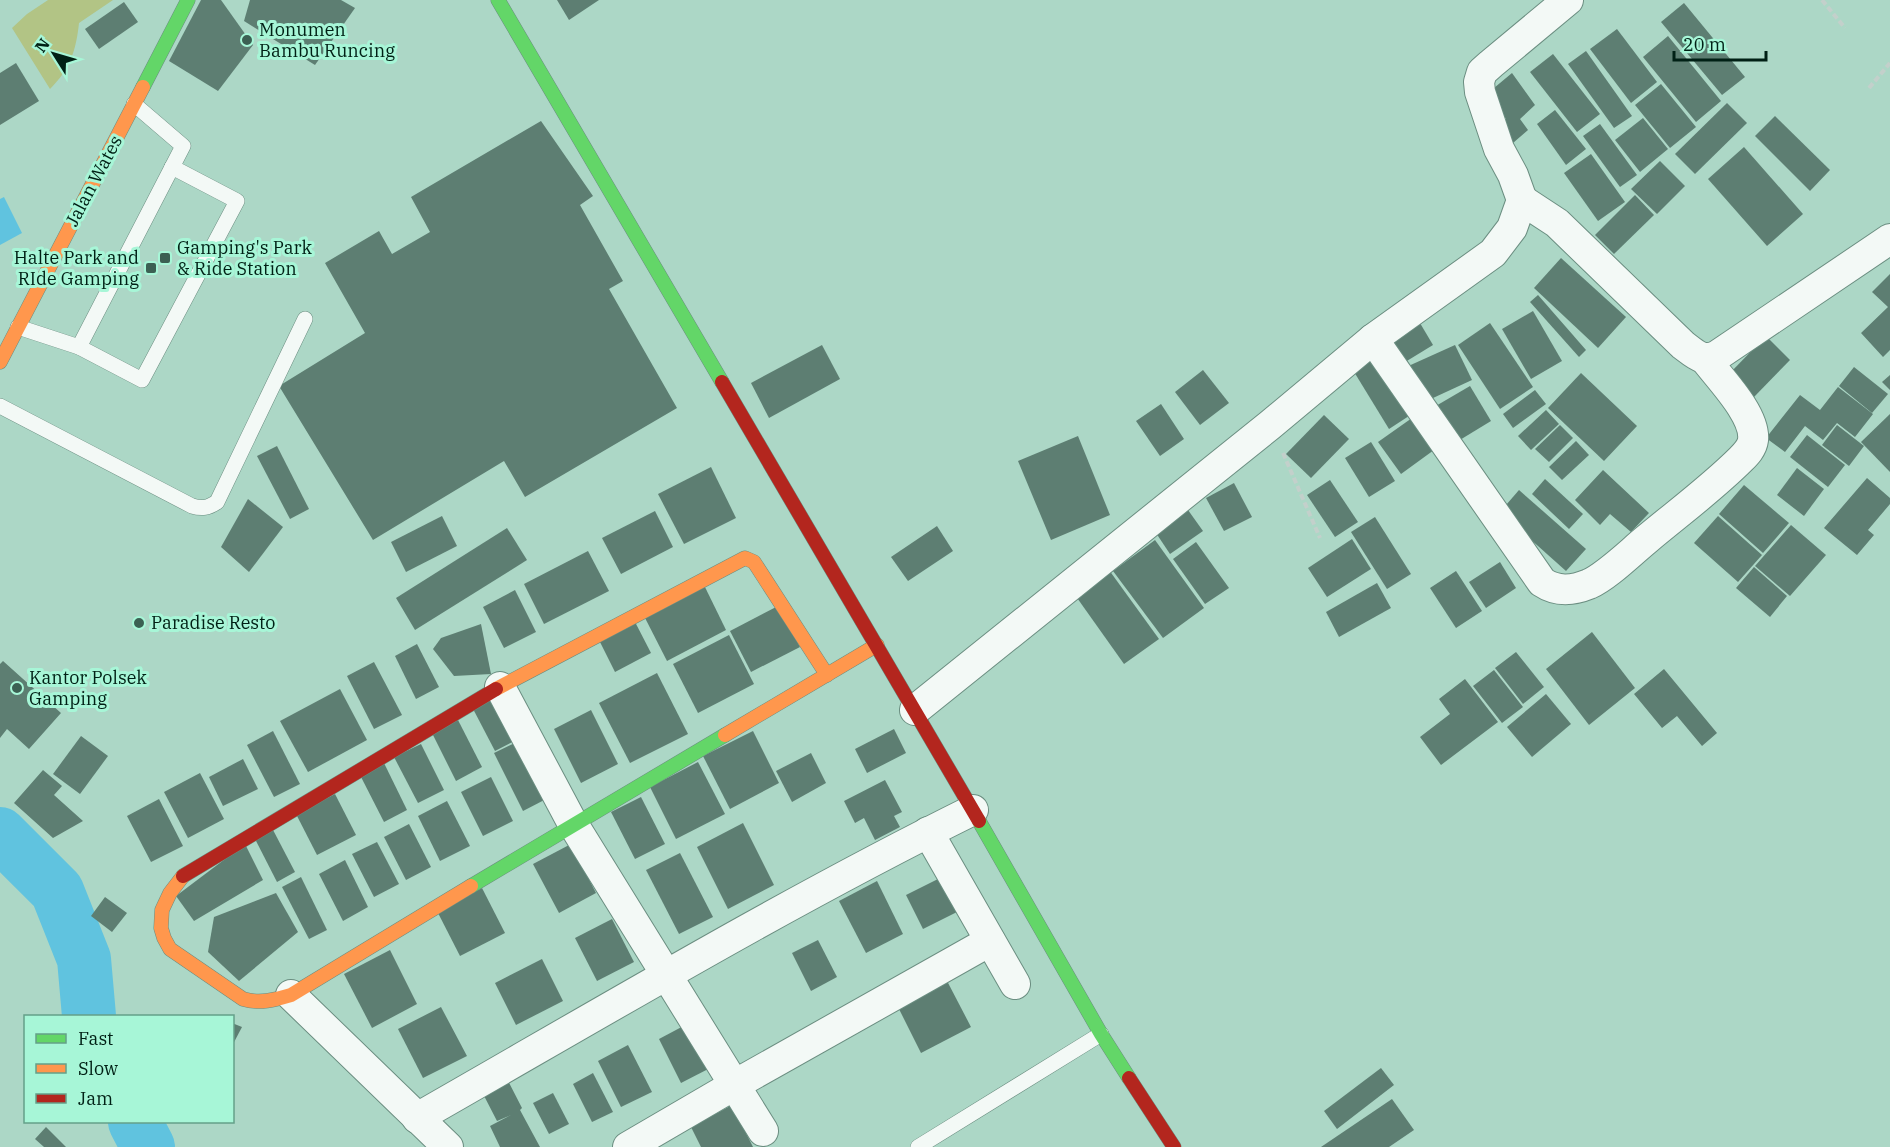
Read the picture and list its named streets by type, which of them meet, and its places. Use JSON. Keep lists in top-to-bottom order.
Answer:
{
  "streets": {
    "main road": ["Jalan Wates"]
  },
  "places": {
    "other": ["Monumen Bambu Runcing", "Paradise Resto", "Kantor Polsek Gamping"],
    "transit": ["Gamping's Park & Ride Station", "Halte Park and RIde Gamping"]
  },
  "legend": ["Fast", "Slow", "Jam"],
  "scale_bar": "20 m",
  "north": "top left"
}
